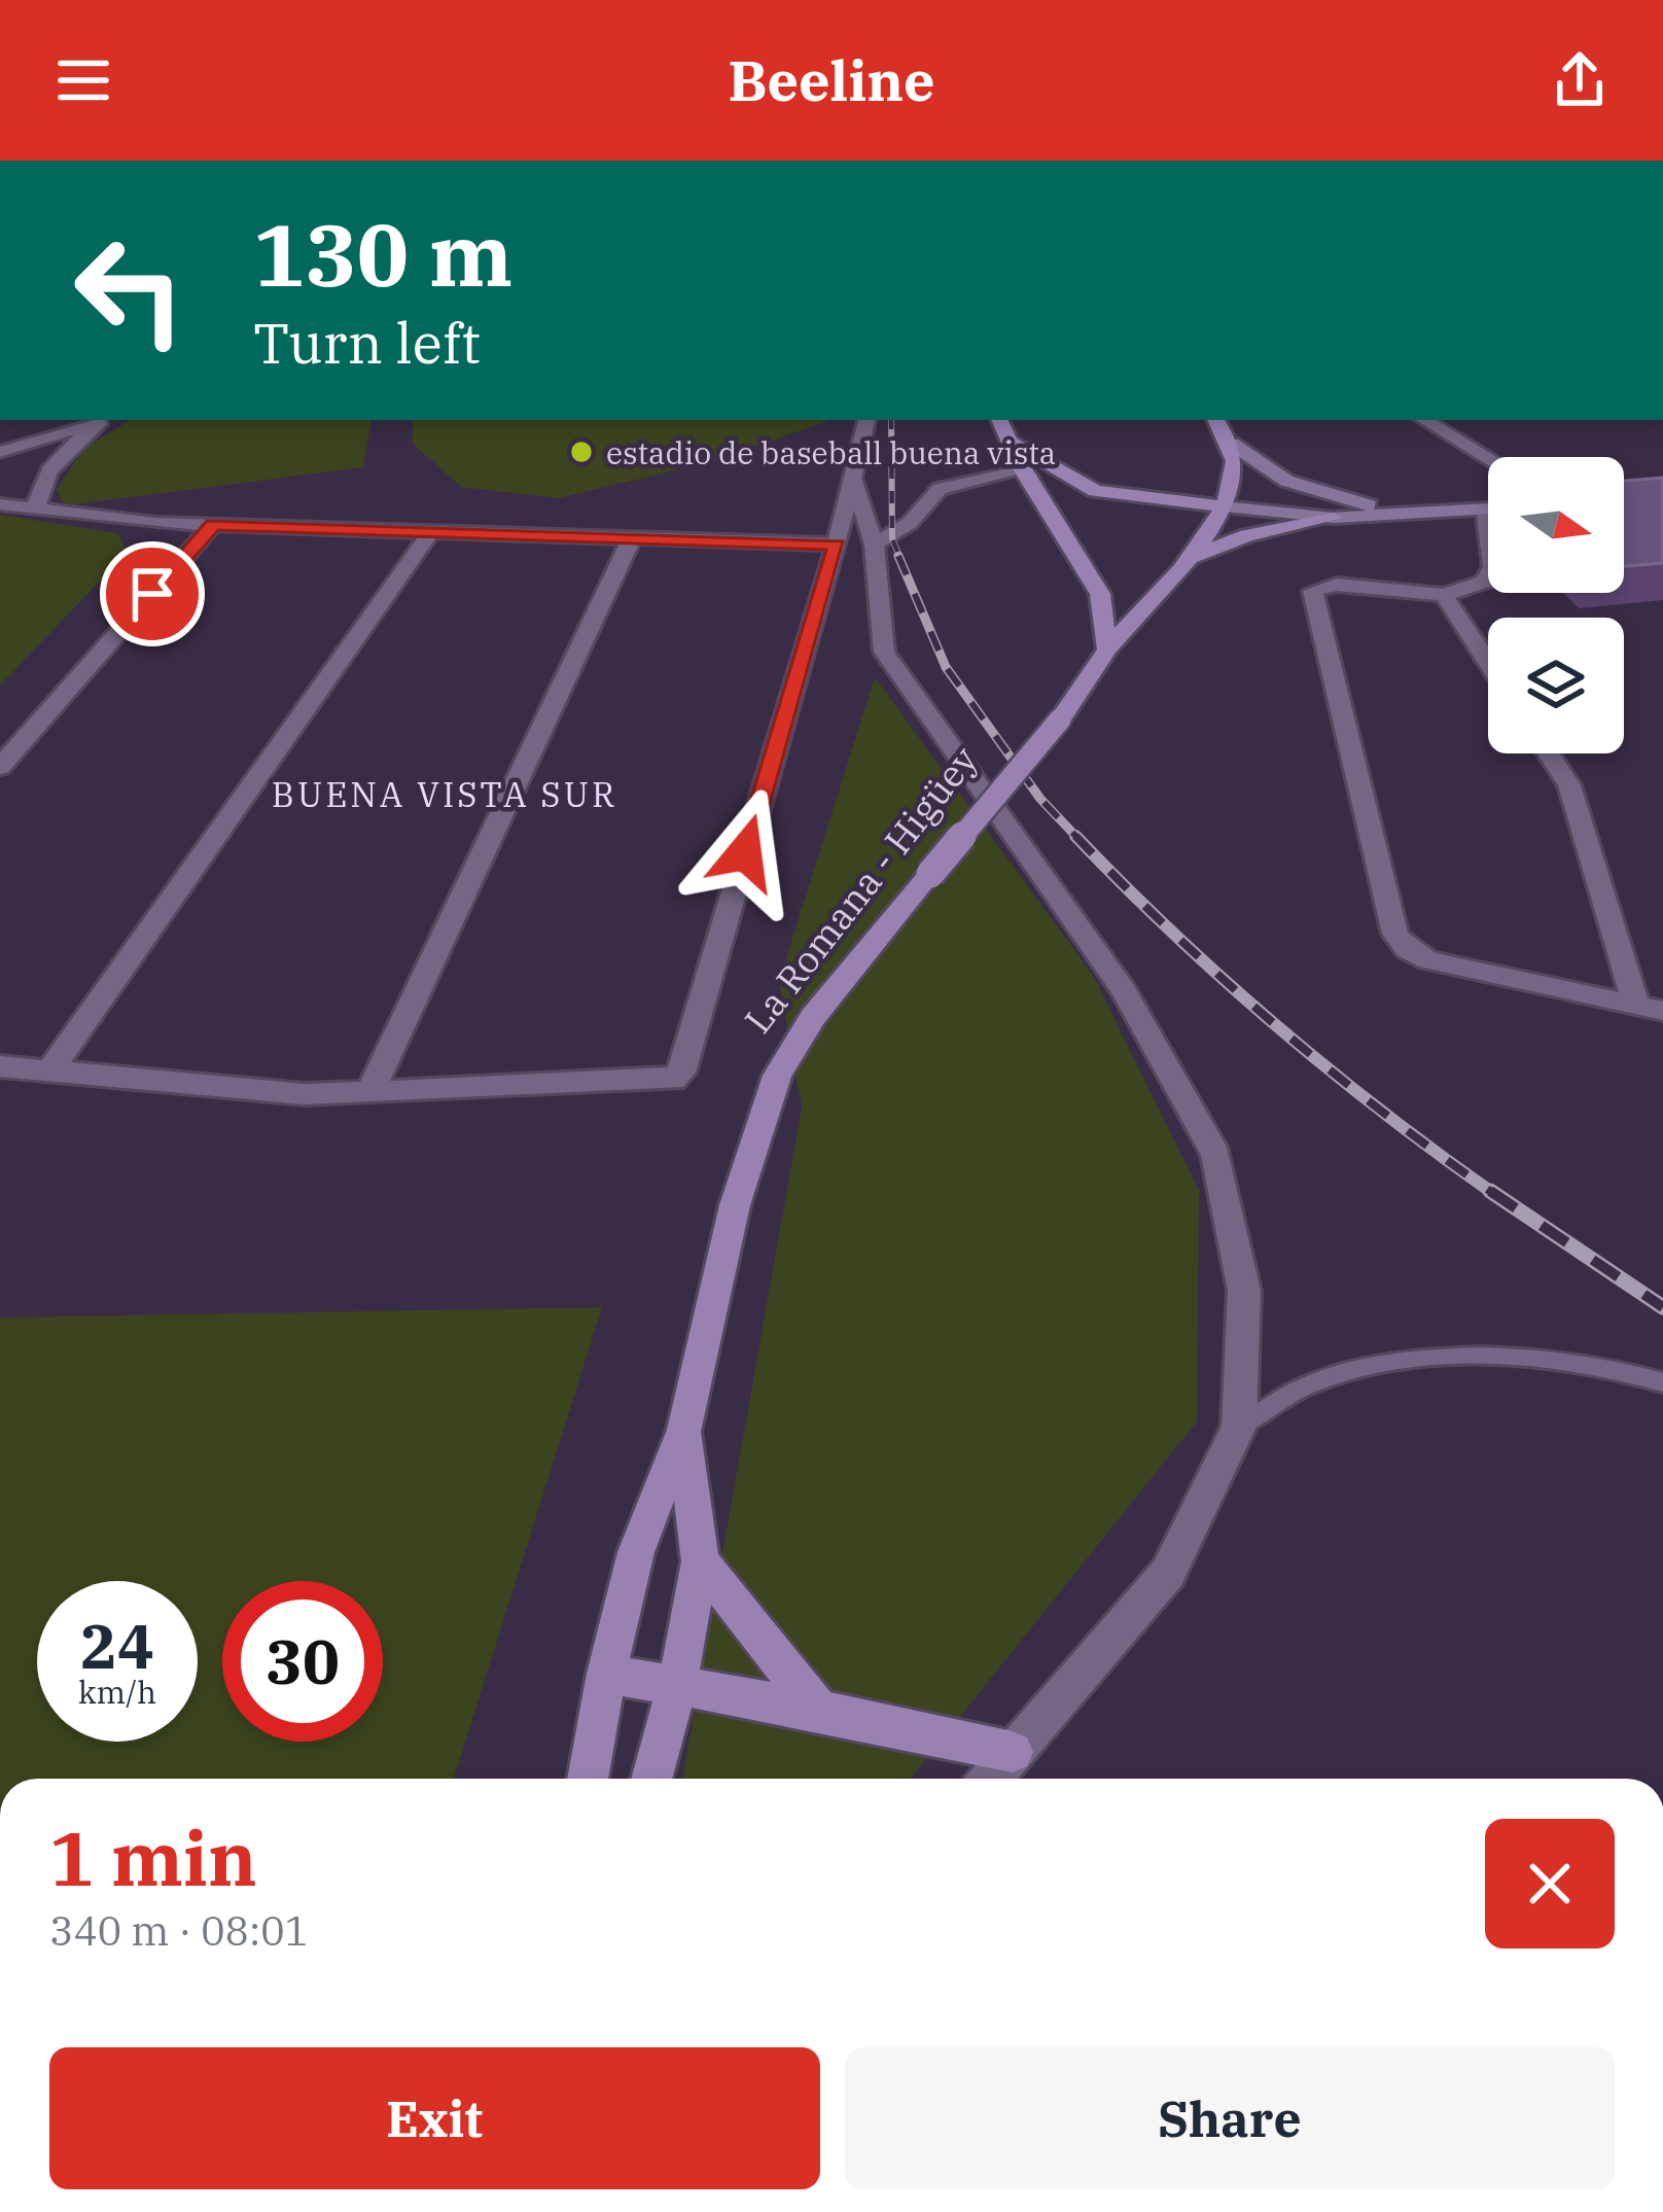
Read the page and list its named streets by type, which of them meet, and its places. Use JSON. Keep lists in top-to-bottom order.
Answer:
{
  "streets": {
    "main road": ["La Romana - Higüey"]
  },
  "districts": ["BUENA VISTA SUR"],
  "places": ["estadio de baseball buena vista"],
  "north": "right",
  "page": {
    "header": "Beeline",
    "turn": ["130 m", "Turn left"],
    "speed": "24 km/h",
    "limit": "30",
    "heading": ["1 min", "340 m · 08:01"],
    "buttons": ["Exit", "Share"]
  }
}
